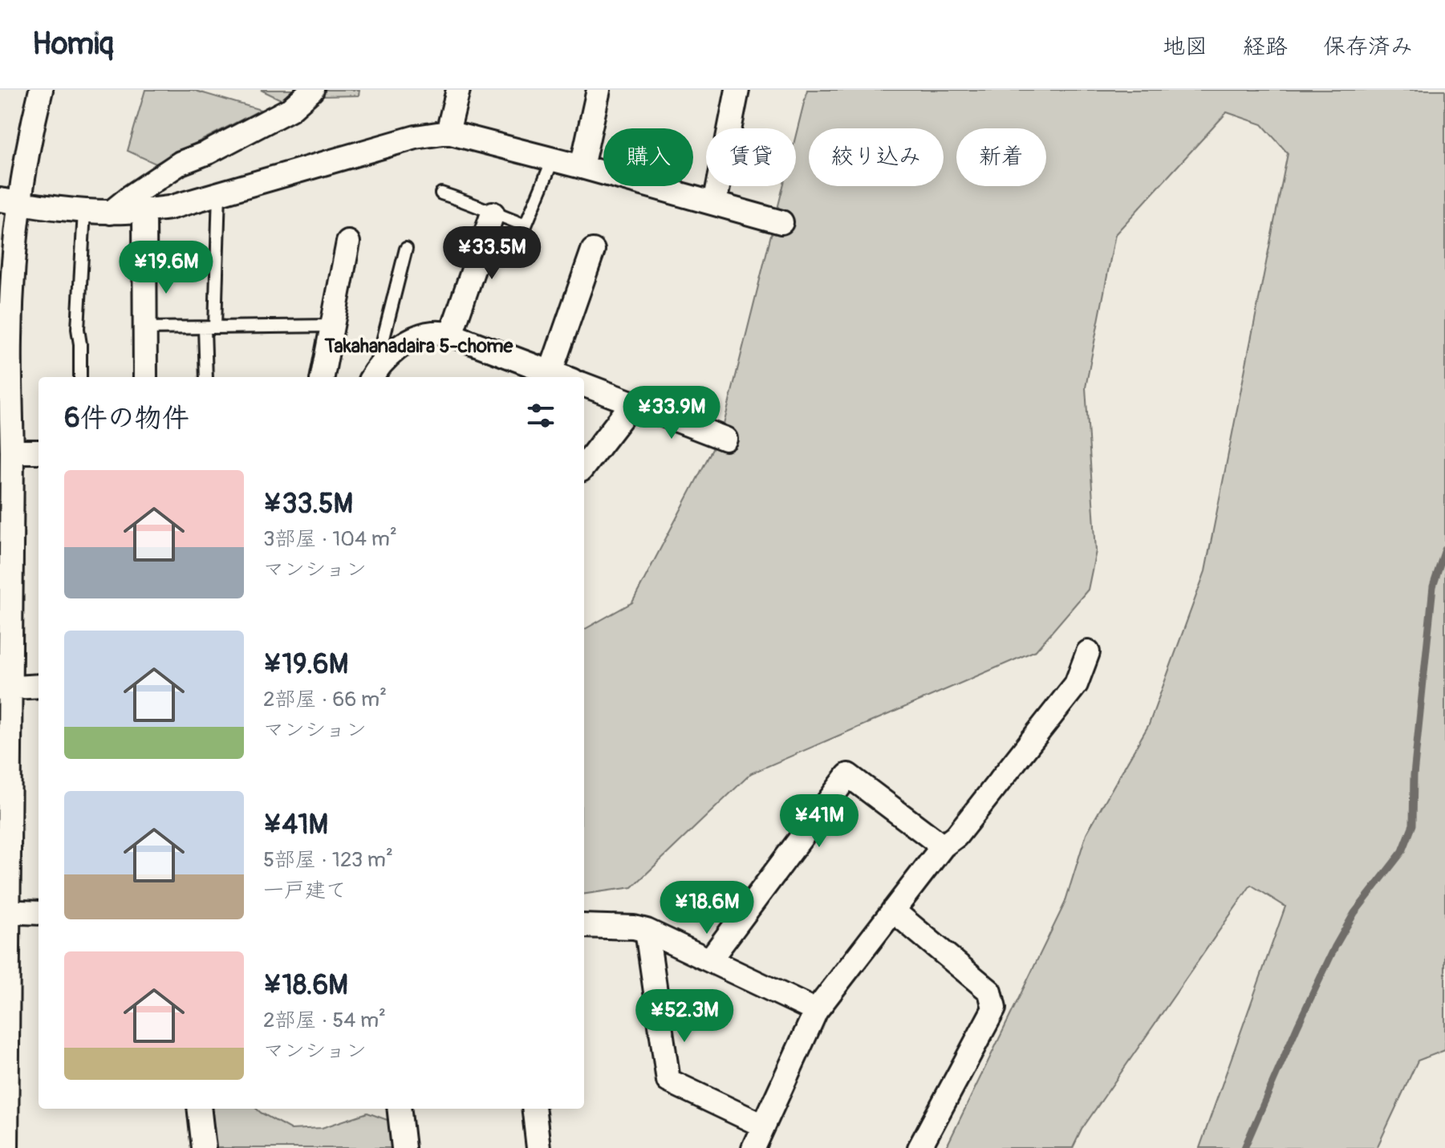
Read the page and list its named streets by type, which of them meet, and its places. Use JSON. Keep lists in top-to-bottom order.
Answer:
{
  "districts": ["Takahanadaira 5-chome"],
  "page": {
    "header": "Homiq",
    "nav": ["地図", "経路", "保存済み"],
    "chip": [
      "購入",
      "賃貸",
      "絞り込み",
      "新着"
    ],
    "price": [
      "¥33.5M",
      "¥19.6M",
      "¥33.9M",
      "¥41M",
      "¥18.6M",
      "¥52.3M"
    ],
    "heading": "6件の物件",
    "list": [
      {
        "name": "¥33.5M",
        "note": "3部屋 · 104 m² · マンション"
      },
      {
        "name": "¥19.6M",
        "note": "2部屋 · 66 m² · マンション"
      },
      {
        "name": "¥41M",
        "note": "5部屋 · 123 m² · 一戸建て"
      },
      {
        "name": "¥18.6M",
        "note": "2部屋 · 54 m² · マンション"
      }
    ]
  }
}
